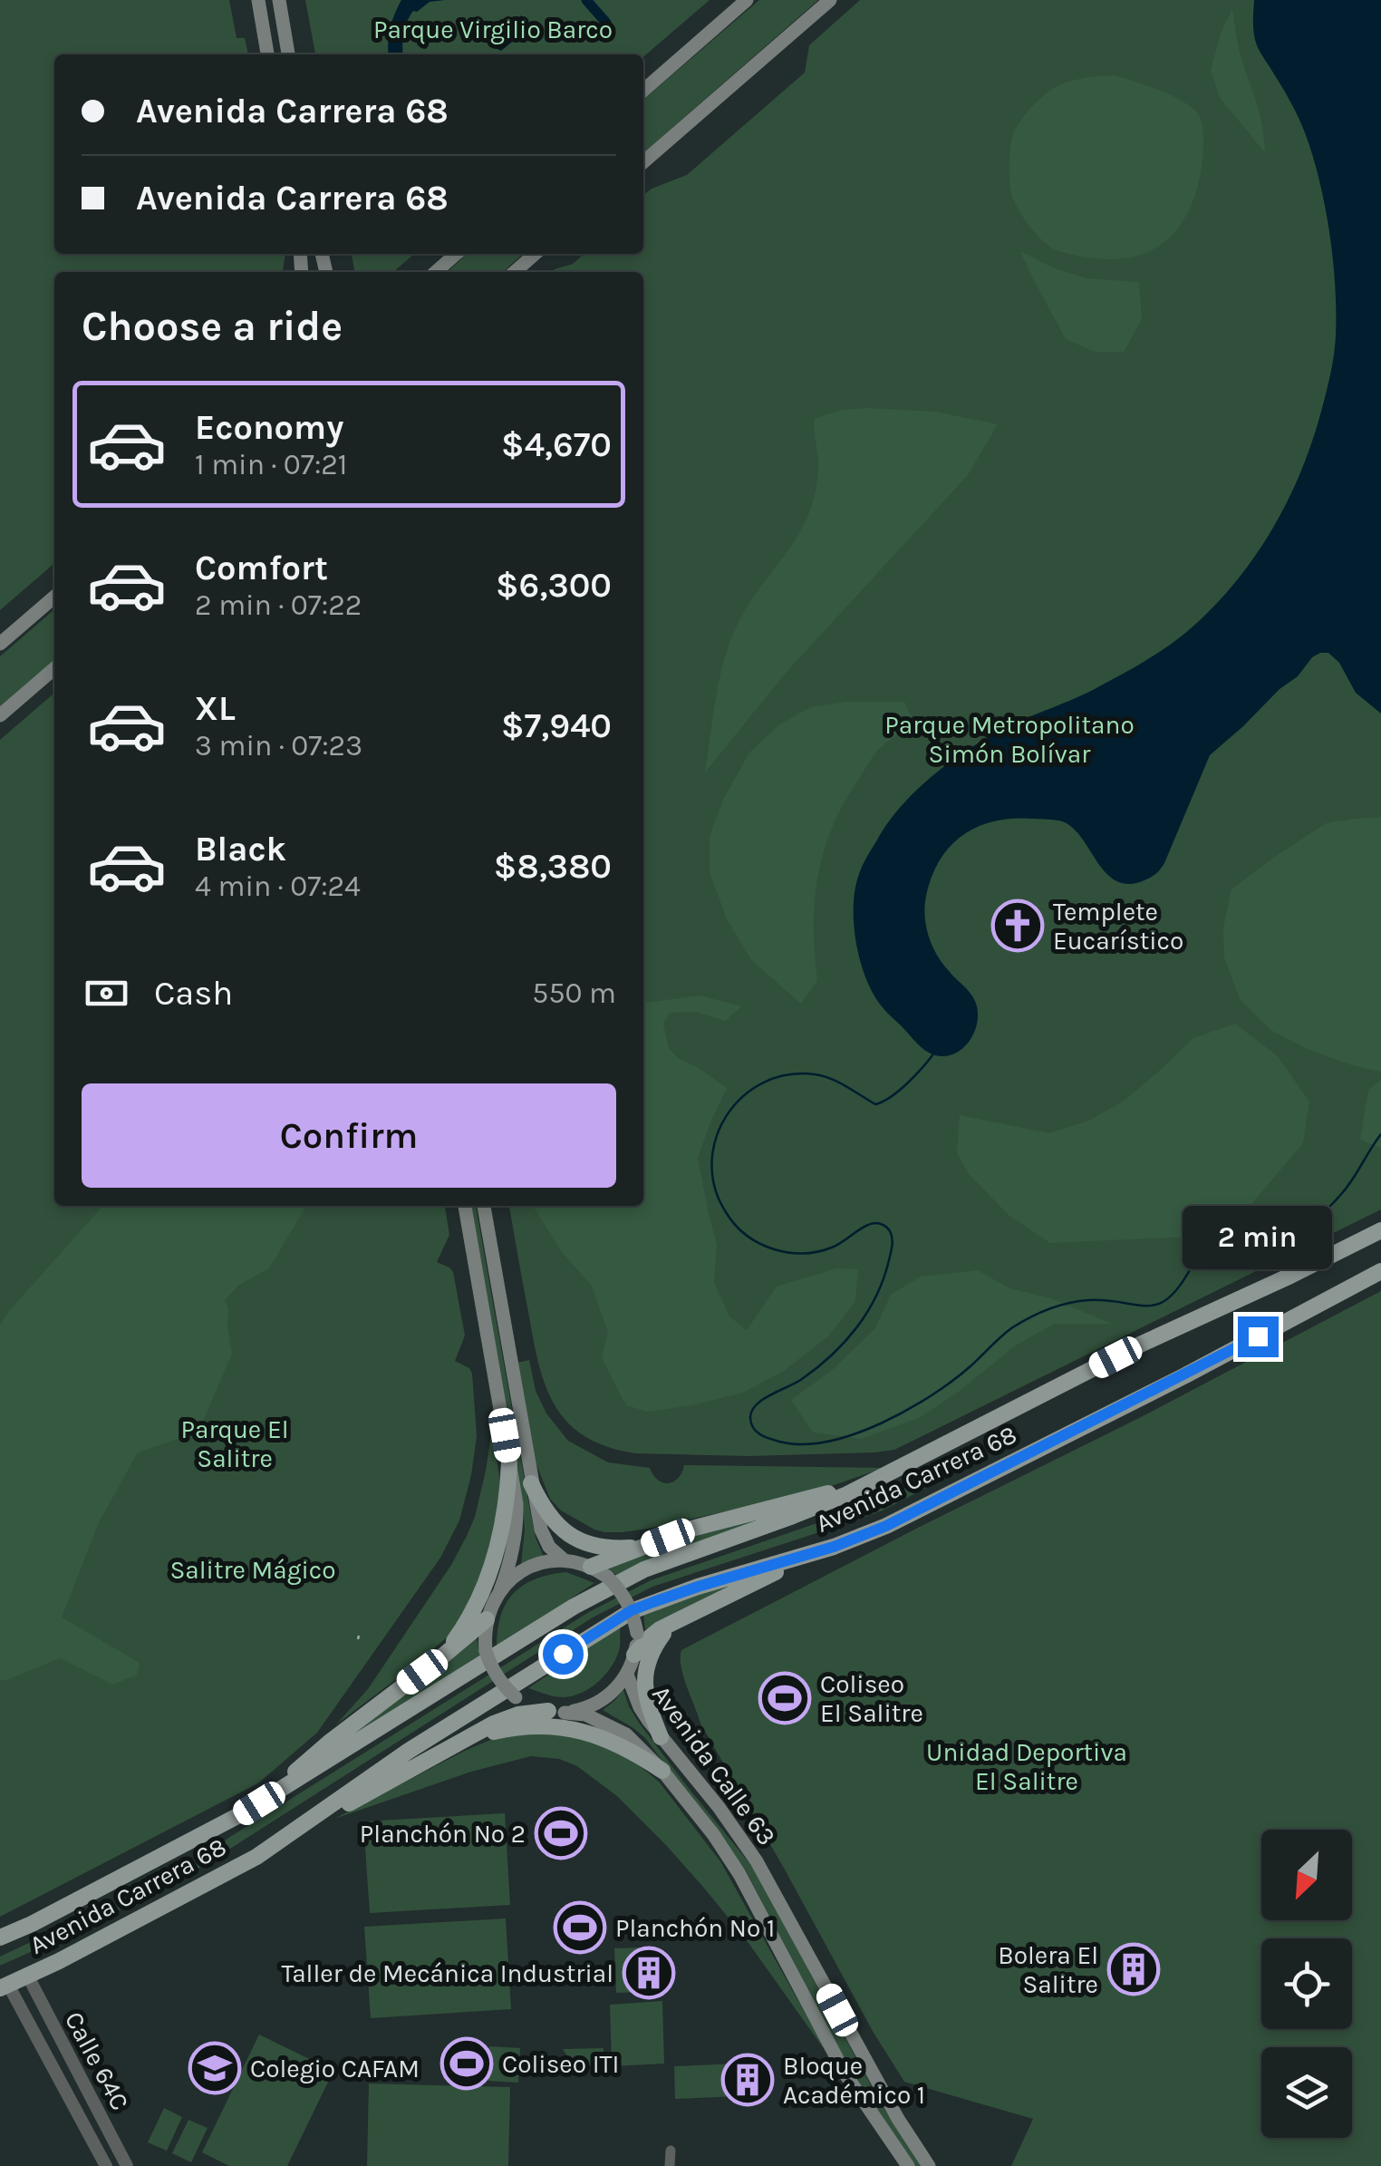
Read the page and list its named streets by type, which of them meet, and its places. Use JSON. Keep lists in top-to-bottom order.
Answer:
{
  "streets": {
    "main road": ["Avenida Carrera 68", "Avenida Calle 63"],
    "street": ["Calle 64C"]
  },
  "crossings": [
    ["Avenida Carrera 68", "Calle 64C"]
  ],
  "parks": [
    "Parque Virgilio Barco",
    "Parque Metropolitano Simón Bolívar",
    "Parque El Salitre",
    "Salitre Mágico",
    "Unidad Deportiva El Salitre"
  ],
  "places": {
    "church": ["Templete Eucarístico"],
    "sports": [
      "Coliseo El Salitre",
      "Planchón Nº 2",
      "Planchón Nº 1",
      "Coliseo ITI"
    ],
    "building": ["Bolera El Salitre", "Taller de Mecánica Industrial", "Bloque Académico 1"],
    "school or university": ["Colegio CAFAM"]
  },
  "north": "bottom left",
  "page": {
    "banner": ["Avenida Carrera 68", "Avenida Carrera 68"],
    "heading": "Choose a ride",
    "list": [
      {
        "name": "Economy",
        "note": "1 min · 07:21",
        "value": "$4,670"
      },
      {
        "name": "Comfort",
        "note": "2 min · 07:22",
        "value": "$6,300"
      },
      {
        "name": "XL",
        "note": "3 min · 07:23",
        "value": "$7,940"
      },
      {
        "name": "Black",
        "note": "4 min · 07:24",
        "value": "$8,380"
      }
    ],
    "pay": ["Cash", "550 m"],
    "buttons": "Confirm",
    "bubble": "2 min"
  }
}
